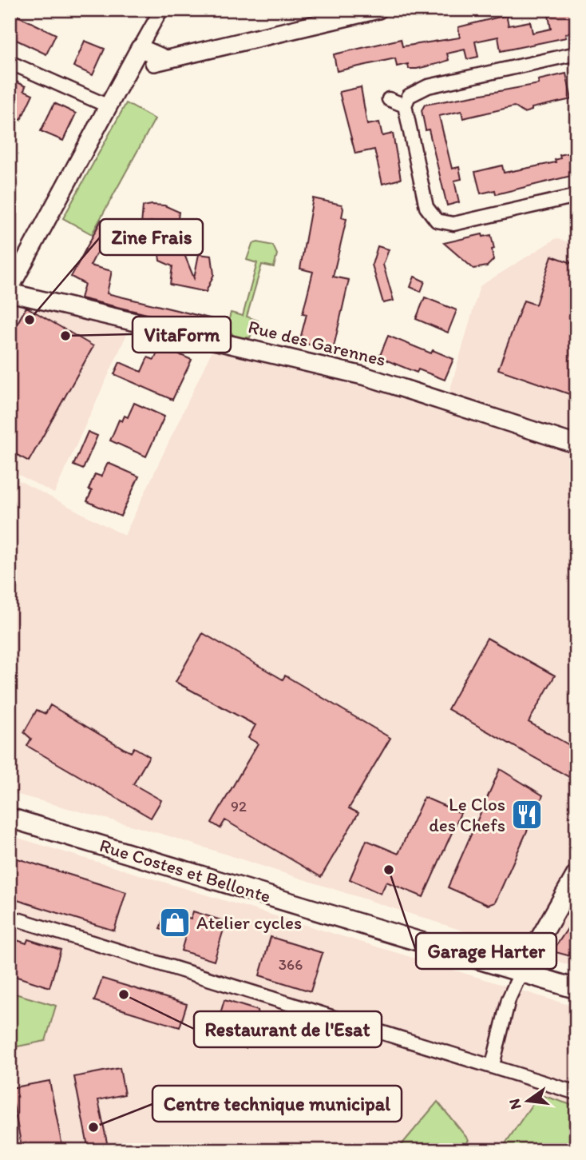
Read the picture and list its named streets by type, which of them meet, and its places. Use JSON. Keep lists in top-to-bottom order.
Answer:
{
  "streets": {
    "main road": ["Rue Costes et Bellonte"],
    "street": ["Rue des Garennes"]
  },
  "places": {
    "other": [
      "Zine Frais",
      "VitaForm",
      "Garage Harter",
      "Restaurant de l'Esat",
      "Centre technique municipal"
    ],
    "restaurant": ["Le Clos des Chefs"],
    "shop": ["Atelier cycles"]
  },
  "house_numbers": ["92", "366"],
  "north": "left"
}
